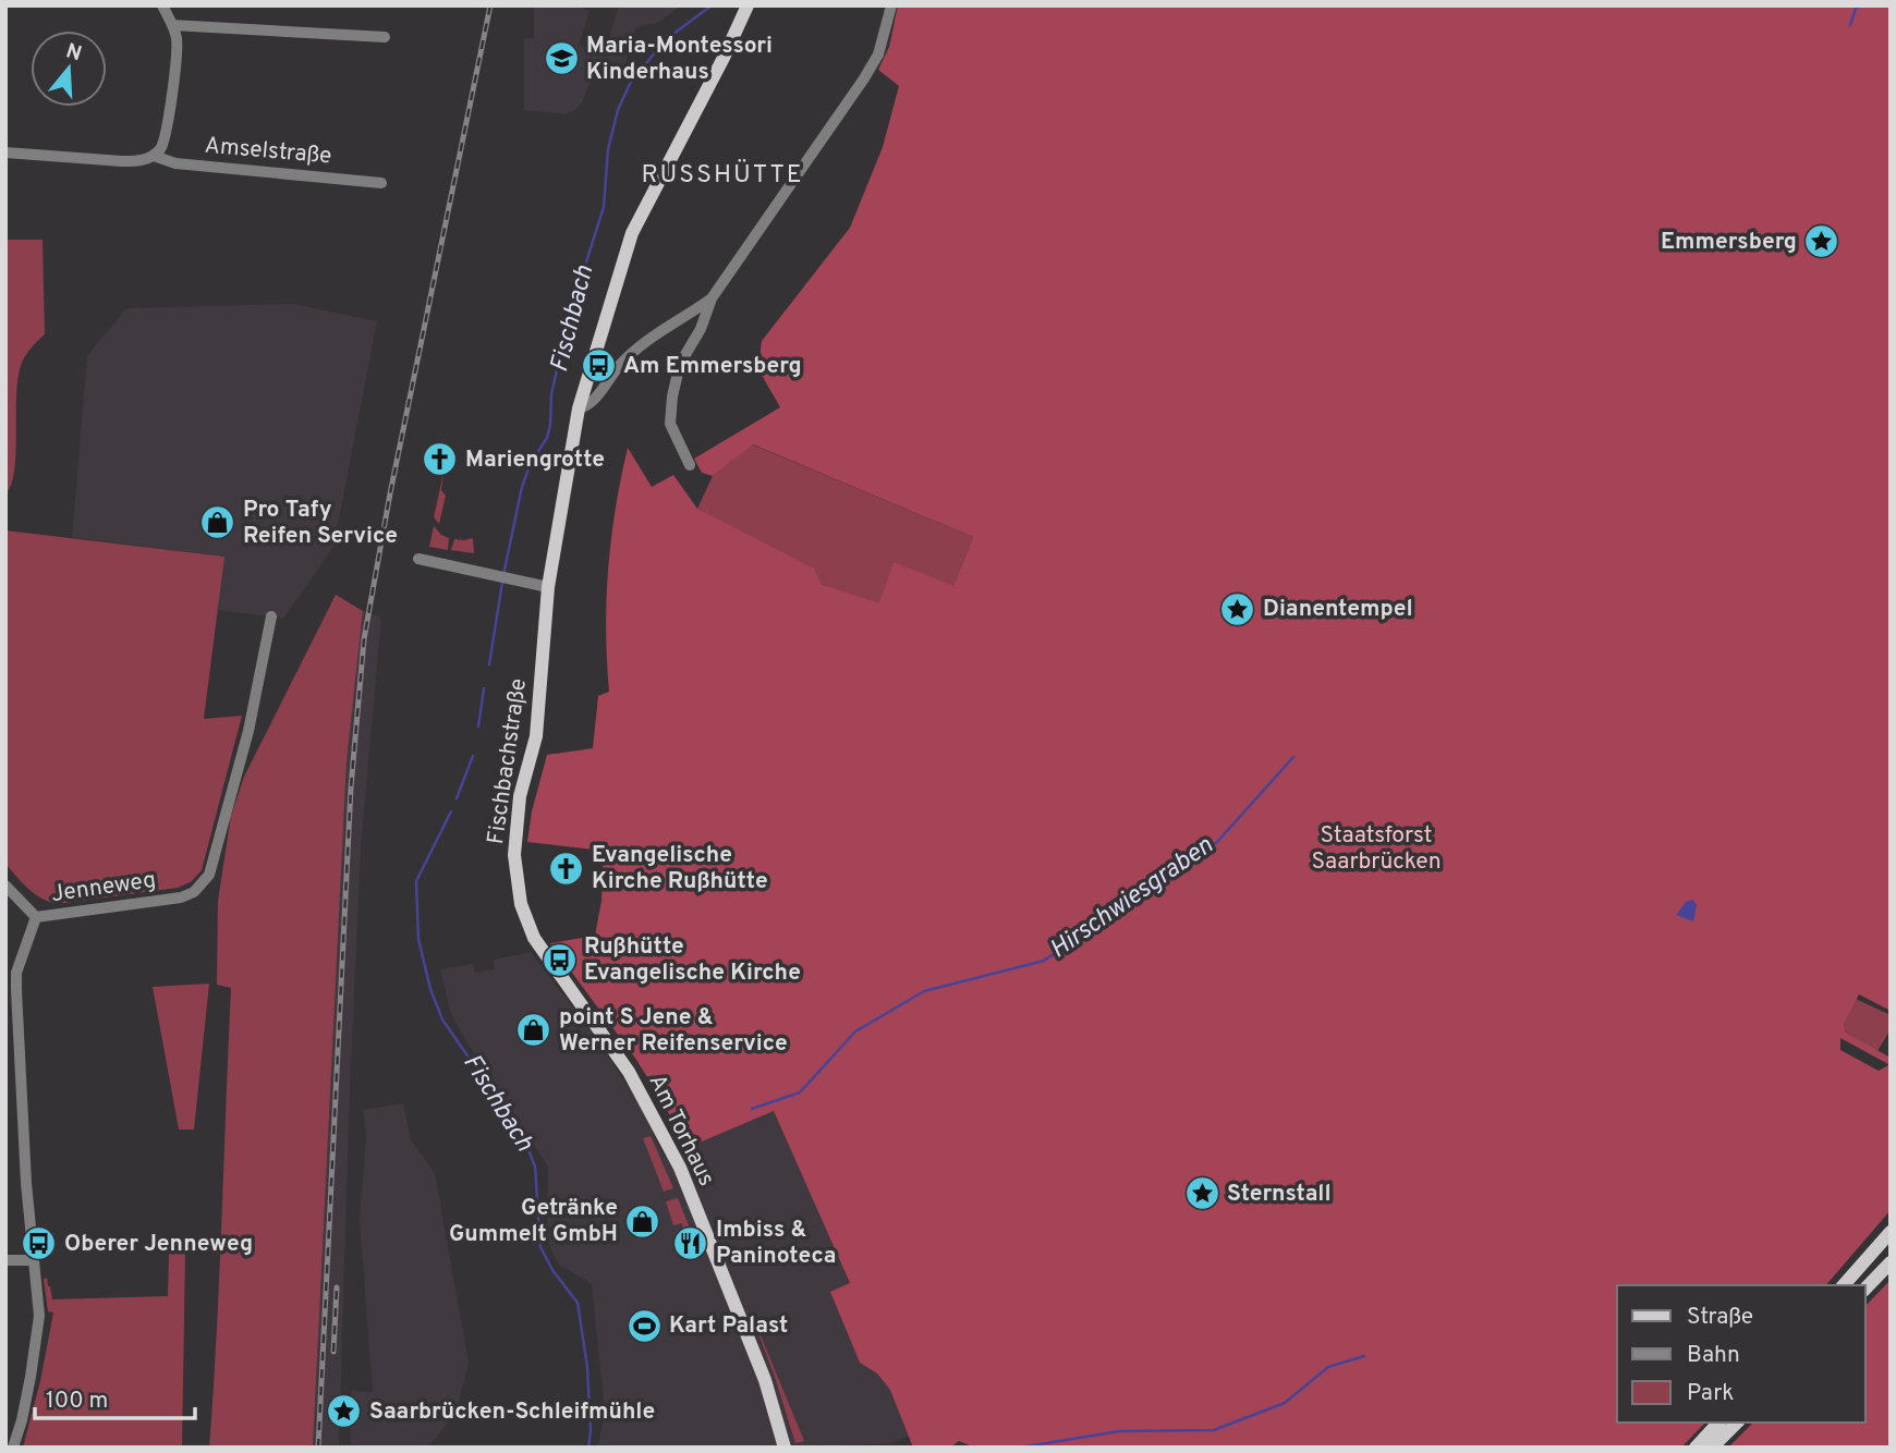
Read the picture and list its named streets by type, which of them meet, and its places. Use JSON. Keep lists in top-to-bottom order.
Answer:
{
  "streets": {
    "main road": ["Fischbachstraße", "Am Torhaus"],
    "street": ["Amselstraße", "Jenneweg"]
  },
  "crossings": [
    ["Fischbachstraße", "Am Torhaus"]
  ],
  "districts": ["RUSSHÜTTE"],
  "water": ["Fischbach", "Hirschwiesgraben"],
  "parks": ["Staatsforst Saarbrücken"],
  "places": {
    "school or university": ["Maria-Montessori Kinderhaus"],
    "place": [
      "Emmersberg",
      "Dianentempel",
      "Sternstall",
      "Saarbrücken-Schleifmühle"
    ],
    "bus stop": ["Am Emmersberg", "Rußhütte Evangelische Kirche", "Oberer Jenneweg"],
    "church": ["Mariengrotte", "Evangelische Kirche Rußhütte"],
    "shop": ["Pro Tafy Reifen Service", "point S Jene & Werner Reifenservice", "Getränke Gummelt GmbH"],
    "restaurant": ["Imbiss & Paninoteca"],
    "sports": ["Kart Palast"]
  },
  "legend": ["Straße", "Bahn", "Park"],
  "scale_bar": "100 m",
  "north": "top"
}
